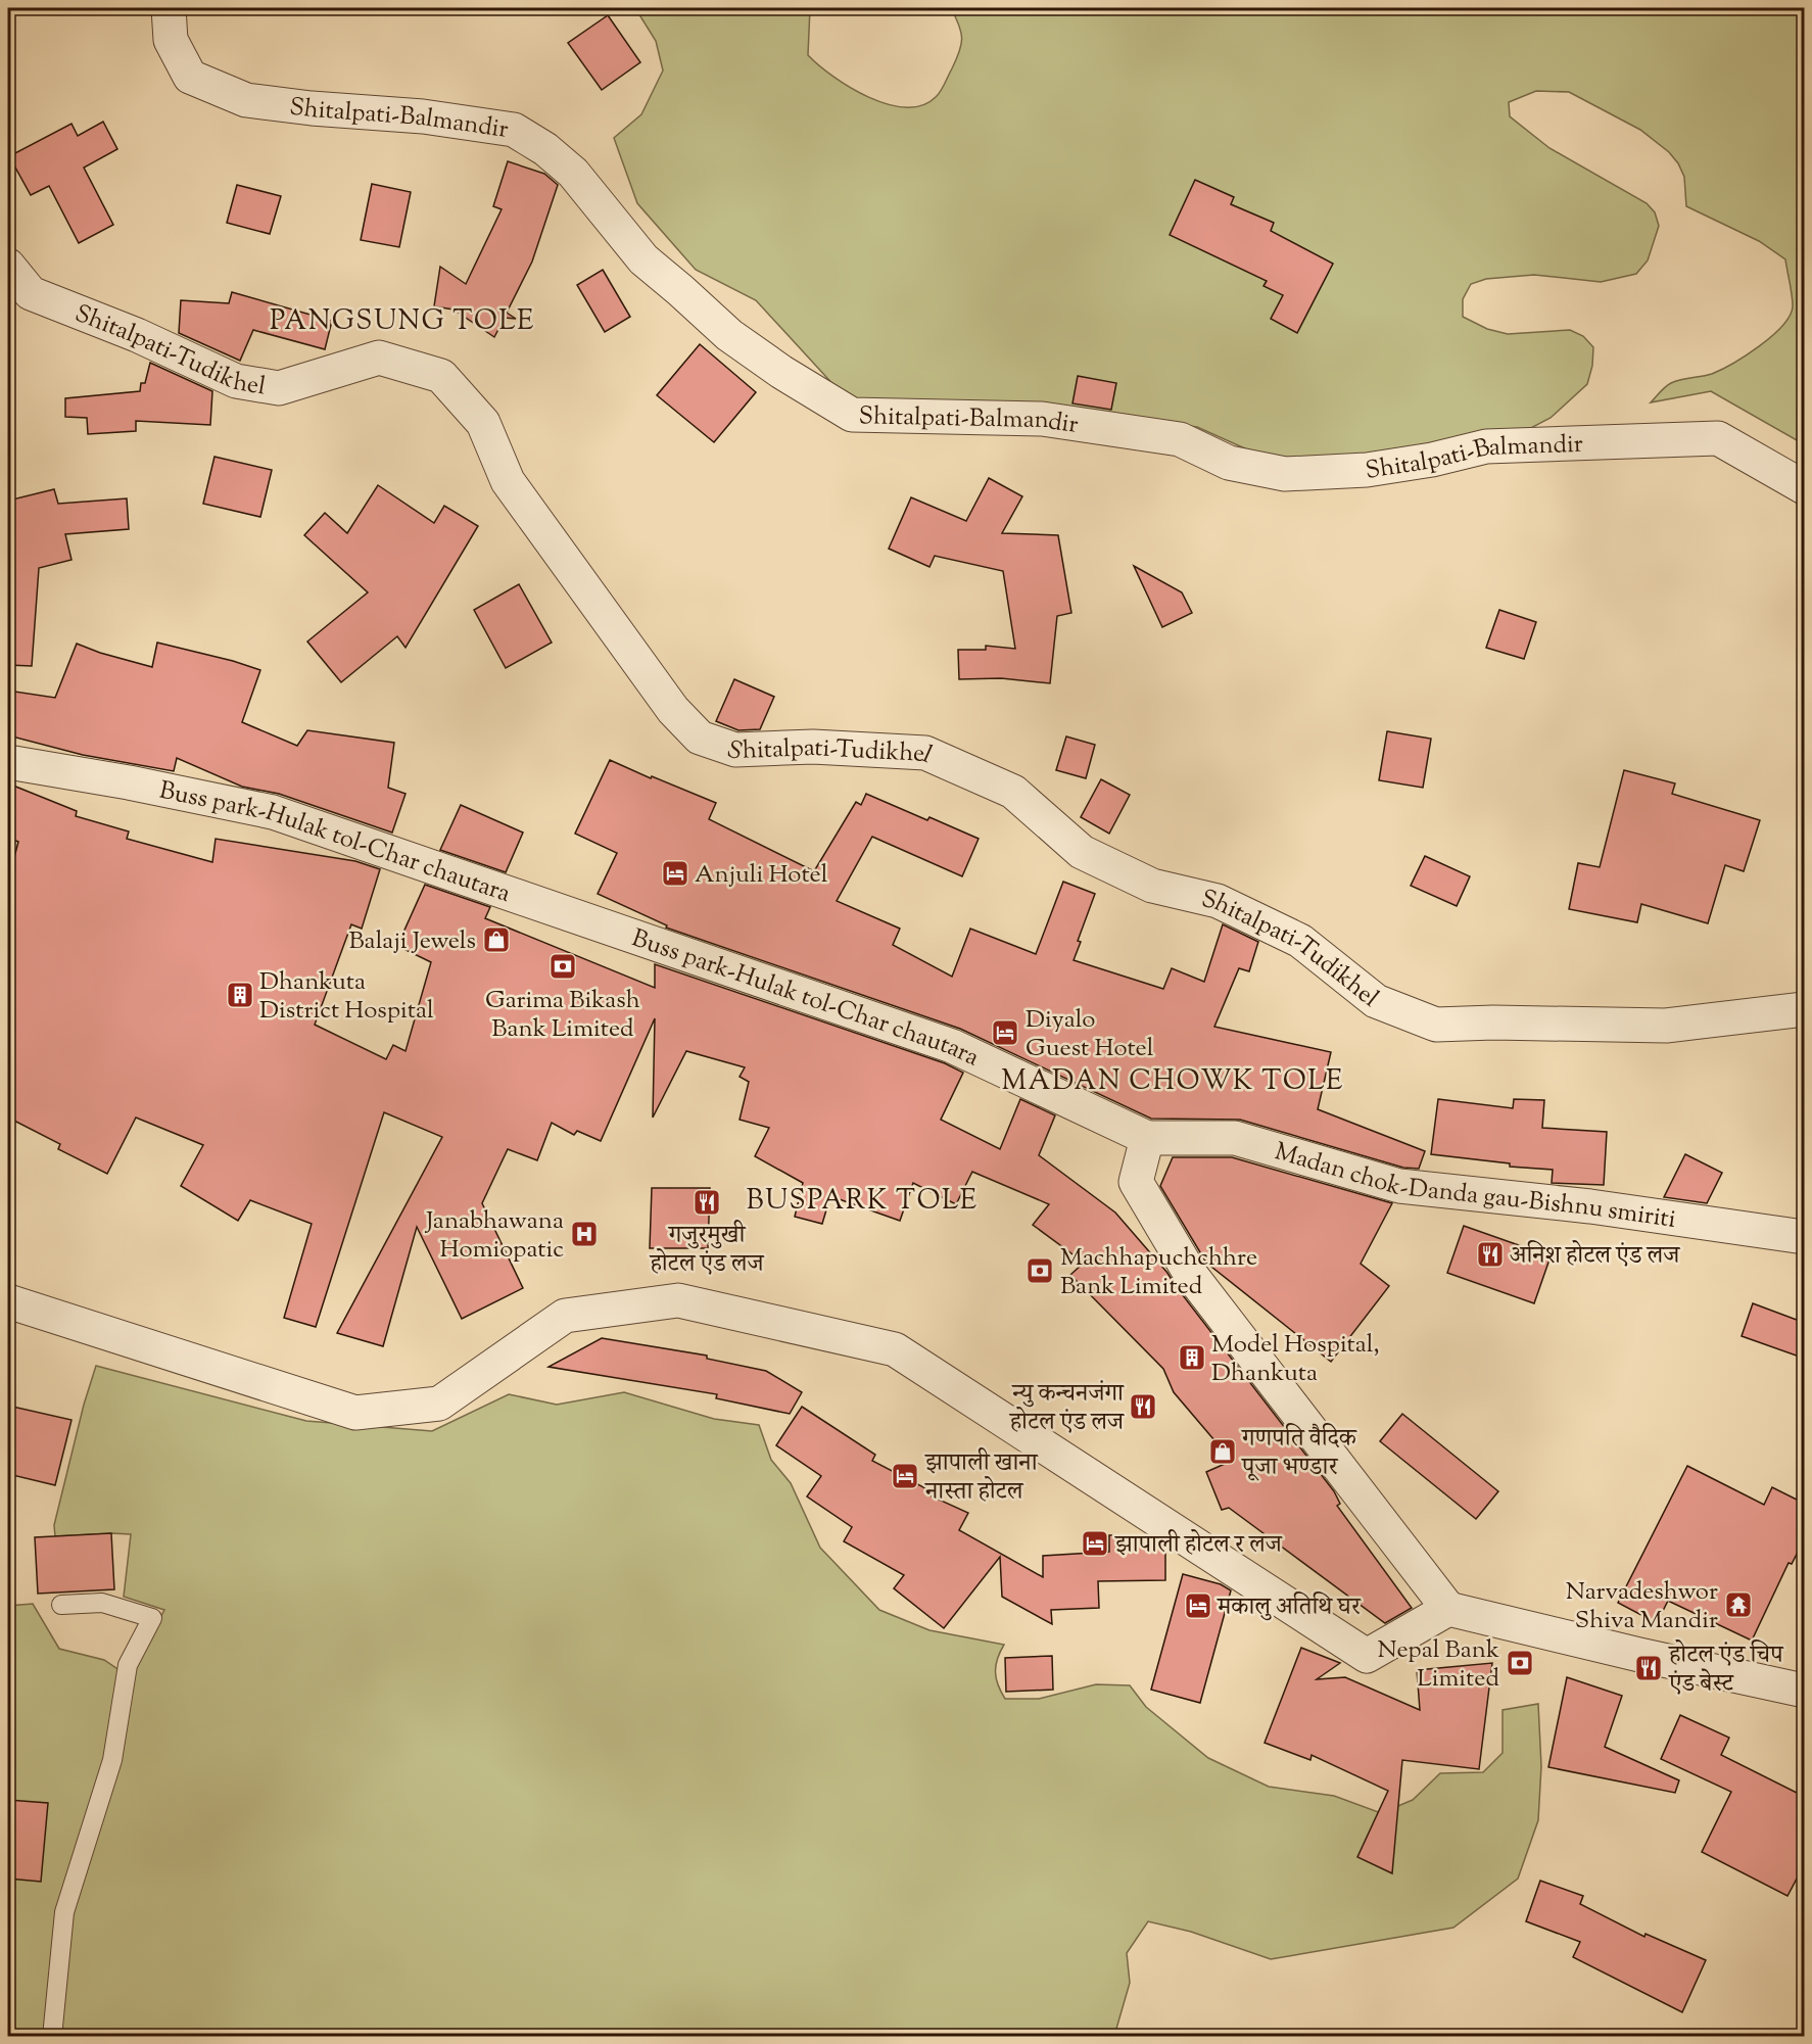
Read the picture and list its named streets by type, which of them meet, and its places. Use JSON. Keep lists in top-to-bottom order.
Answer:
{
  "streets": {
    "street": [
      "Shitalpati-Balmandir",
      "Shitalpati-Tudikhel",
      "Buss park-Hulak tol-Char chautara",
      "Madan chok-Danda gau-Bishnu smiriti"
    ]
  },
  "crossings": [
    ["Buss park-Hulak tol-Char chautara", "Madan chok-Danda gau-Bishnu smiriti"]
  ],
  "districts": ["PANGSUNG TOLE", "MADAN CHOWK TOLE", "BUSPARK TOLE"],
  "places": {
    "hotel": [
      "Anjuli Hotel",
      "Diyalo Guest Hotel",
      "झापाली खाना नास्ता होटल",
      "झापाली होटल र लज",
      "मकालु अतिथि घर"
    ],
    "shop": ["Balaji Jewels", "गणपति वैदिक पूजा भण्डार"],
    "bank": ["Garima Bikash Bank Limited", "Machhapuchchhre Bank Limited", "Nepal Bank Limited"],
    "building": ["Dhankuta District Hospital", "Model Hospital, Dhankuta"],
    "restaurant": [
      "गजुरमुखी होटल एंड लज",
      "अनिश होटल एंड लज",
      "न्यु कन्चनजंगा होटल एंड लज",
      "होटल एंड चिप एंड बेस्ट"
    ],
    "hospital": ["Janabhawana Homiopatic"],
    "temple": ["Narvadeshwor Shiva Mandir"]
  }
}
